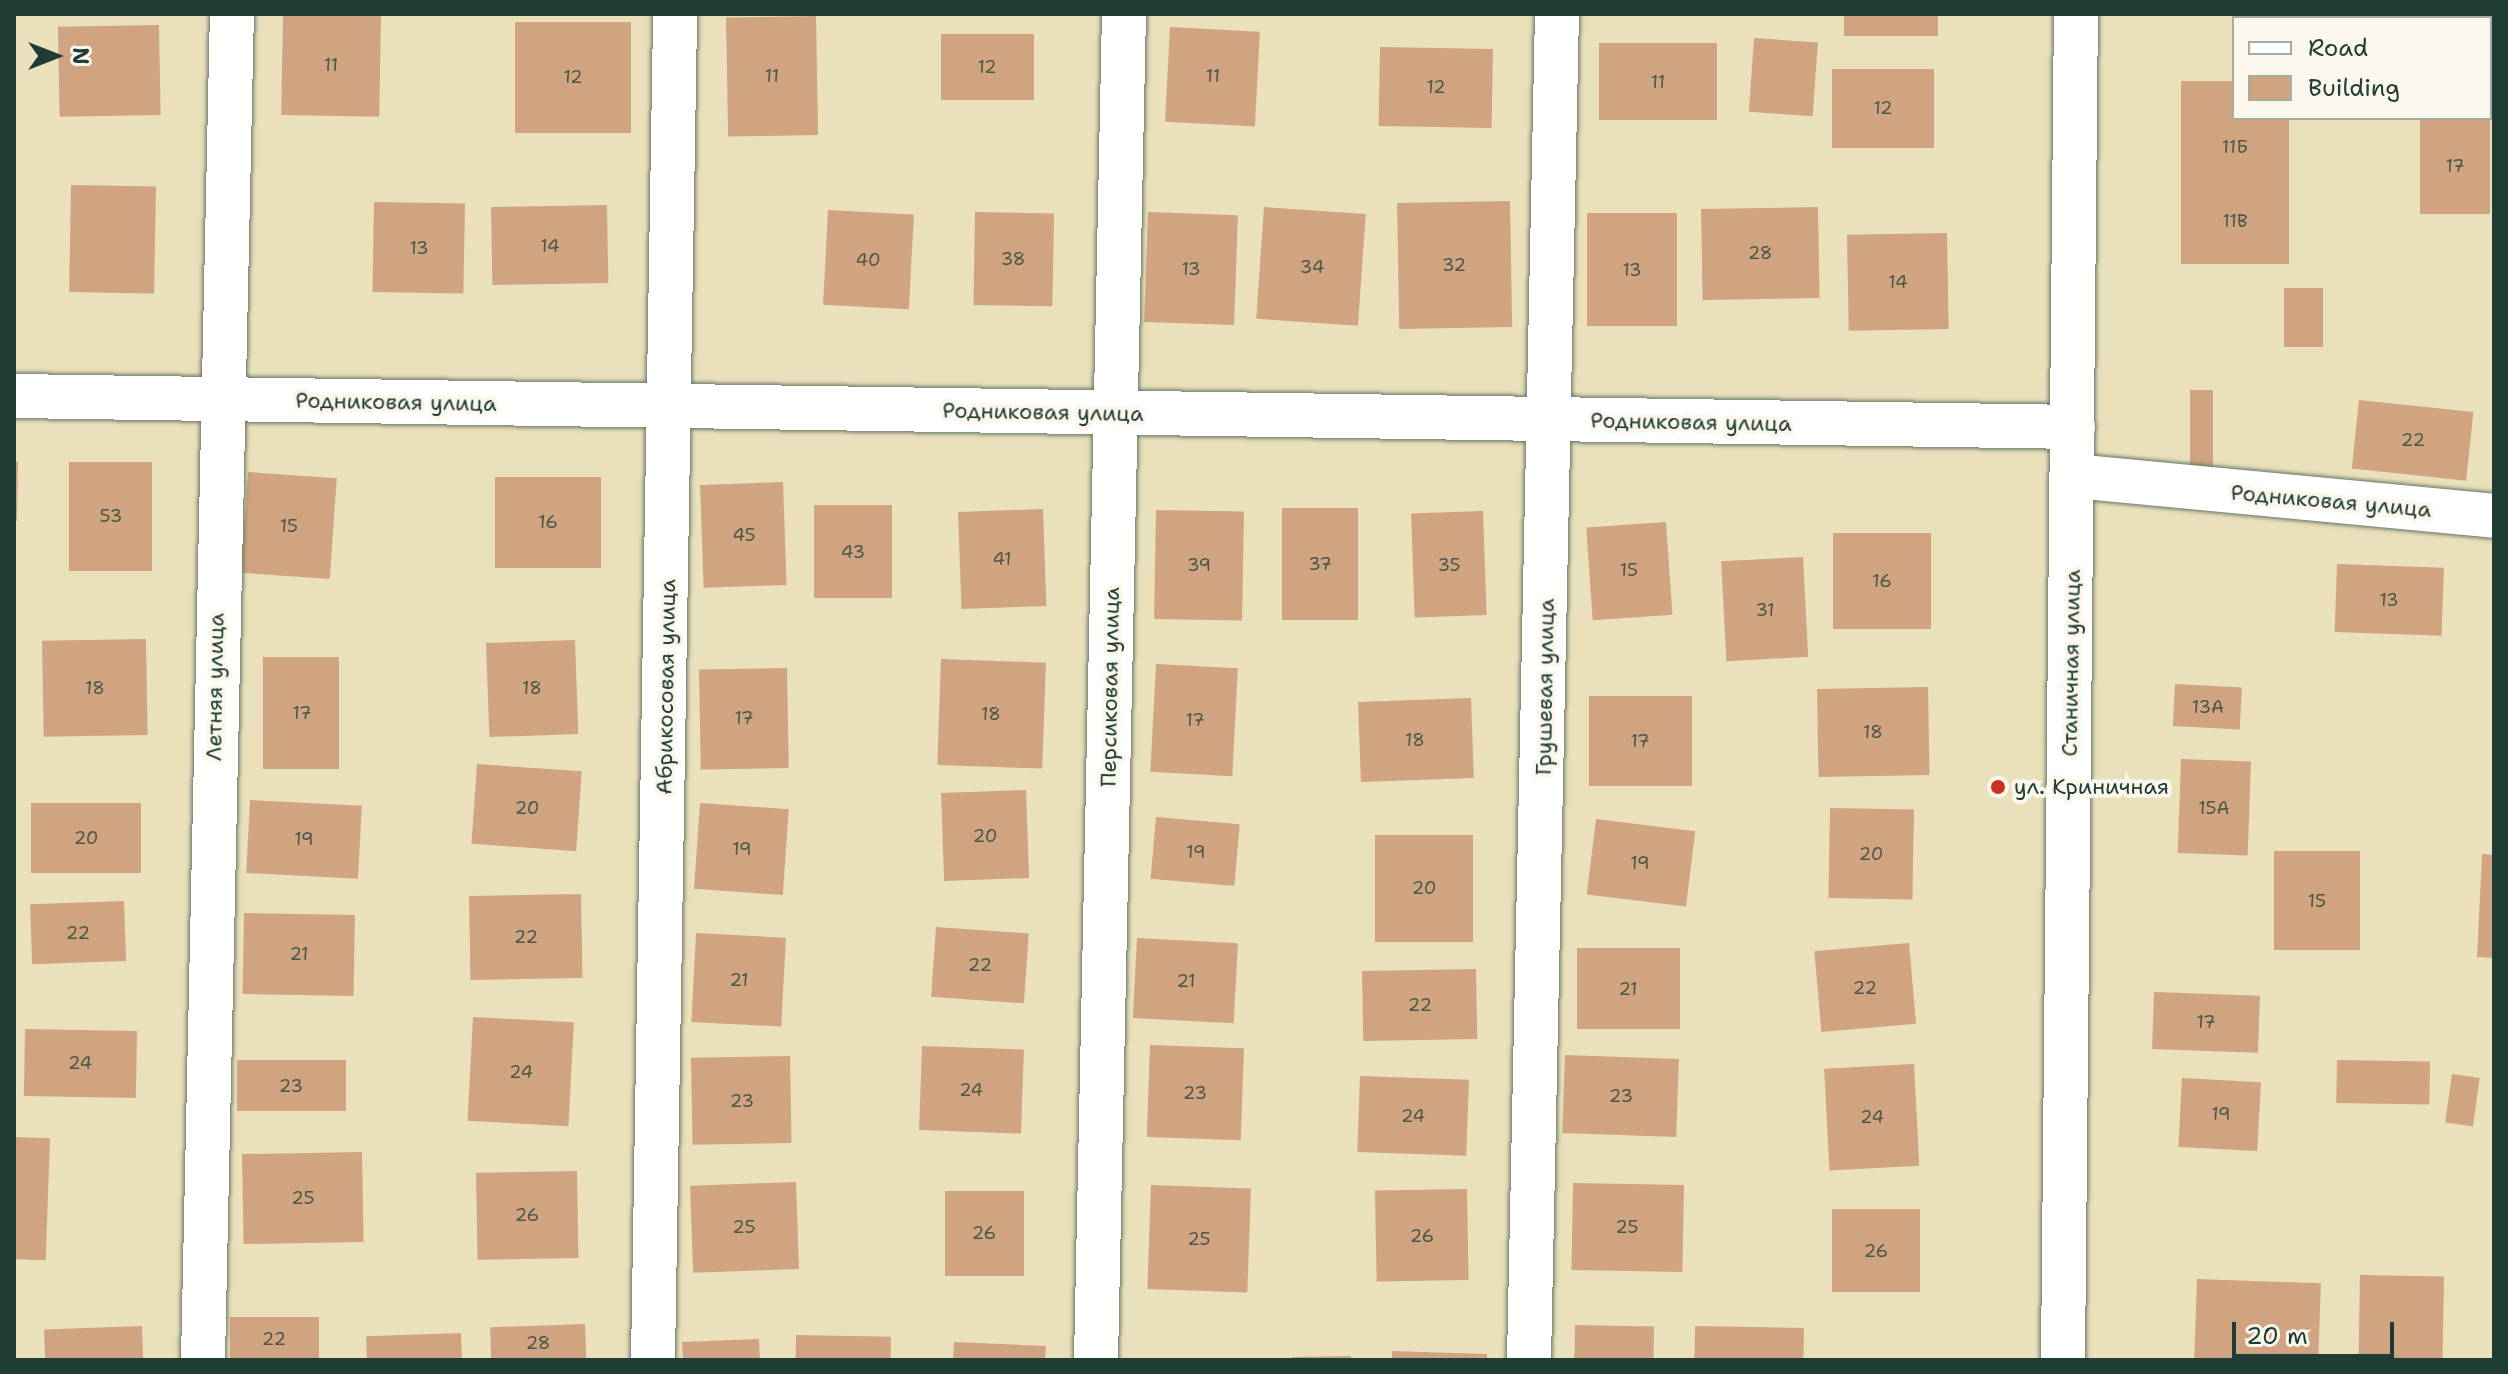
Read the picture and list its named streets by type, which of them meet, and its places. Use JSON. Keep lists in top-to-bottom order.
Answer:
{
  "streets": {
    "street": [
      "Родниковая улица",
      "Станичная улица",
      "Летняя улица",
      "Абрикосовая улица",
      "Персиковая улица",
      "Грушевая улица"
    ]
  },
  "crossings": [
    ["Родниковая улица", "Станичная улица"],
    ["Родниковая улица", "Летняя улица"],
    ["Родниковая улица", "Абрикосовая улица"],
    ["Родниковая улица", "Персиковая улица"],
    ["Родниковая улица", "Грушевая улица"]
  ],
  "places": ["ул. Криничная"],
  "house_numbers": [
    "11",
    "12",
    "11",
    "11",
    "12",
    "11",
    "12",
    "12",
    "11Б",
    "17",
    "11В",
    "14",
    "13",
    "28",
    "38",
    "40",
    "32",
    "34",
    "13",
    "13",
    "14",
    "22",
    "53",
    "16",
    "15",
    "45",
    "43",
    "41",
    "37",
    "39",
    "35",
    "15",
    "16",
    "13",
    "31",
    "18",
    "18",
    "13А",
    "17",
    "18",
    "17",
    "17",
    "18",
    "18",
    "17",
    "20",
    "15А",
    "20",
    "20",
    "19",
    "19",
    "19",
    "20",
    "19",
    "20",
    "15",
    "22",
    "22",
    "21",
    "22",
    "21",
    "21",
    "22",
    "21",
    "22",
    "17",
    "24",
    "24",
    "23",
    "24",
    "23",
    "23",
    "23",
    "19",
    "24",
    "24",
    "25",
    "26",
    "25",
    "25",
    "26",
    "26",
    "25",
    "26",
    "22",
    "28"
  ],
  "legend": ["Road", "Building"],
  "scale_bar": "20 m",
  "north": "right"
}
